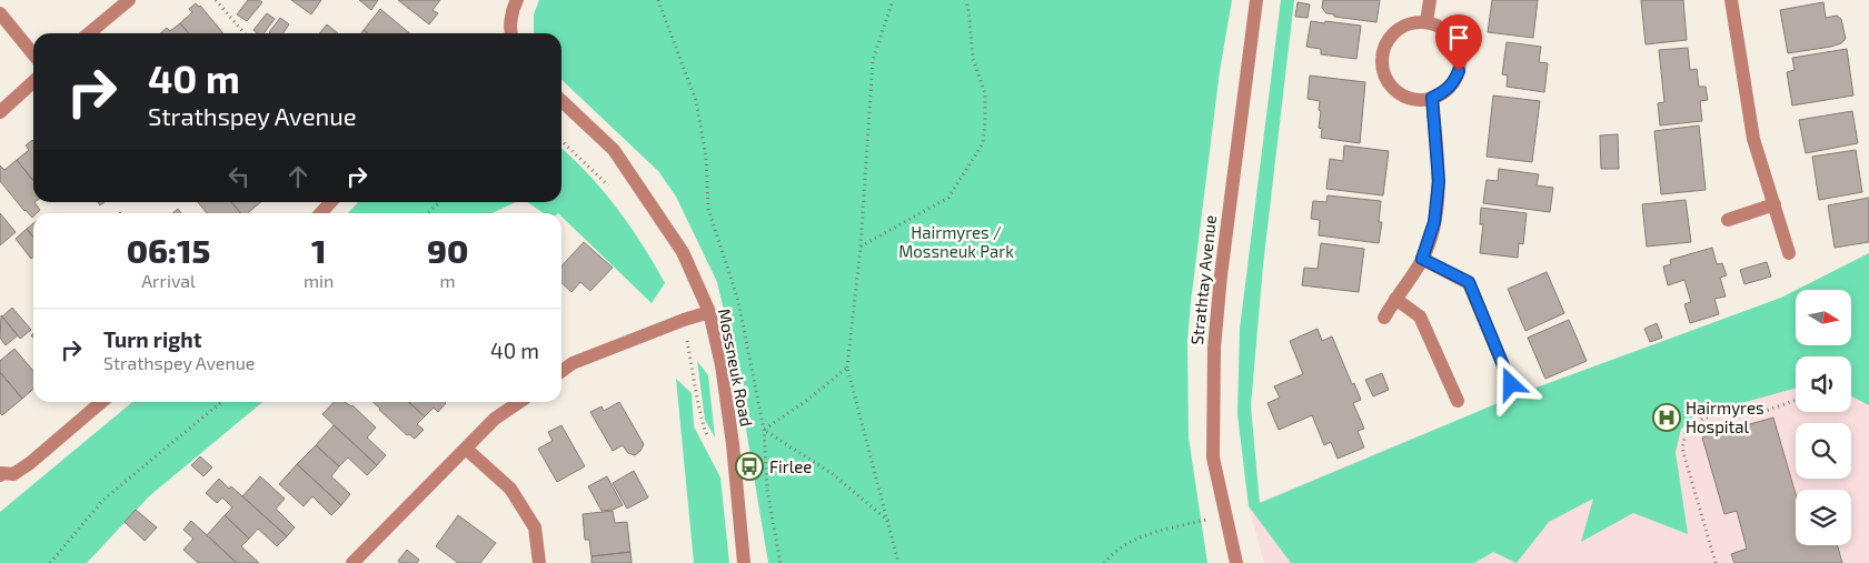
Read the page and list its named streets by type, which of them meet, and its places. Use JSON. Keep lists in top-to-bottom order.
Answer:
{
  "streets": {
    "street": ["Strathtay Avenue", "Mossneuk Road"]
  },
  "parks": ["Hairmyres / Mossneuk Park"],
  "places": {
    "hospital": ["Hairmyres Hospital"],
    "bus stop": ["Firlee"]
  },
  "north": "right",
  "page": {
    "turn": ["40 m", "Strathspey Avenue"],
    "eta": [
      "06:15",
      "Arrival",
      "1",
      "min",
      "90",
      "m"
    ],
    "list": [
      {
        "name": "Turn right",
        "note": "Strathspey Avenue",
        "value": "40 m"
      }
    ]
  }
}
